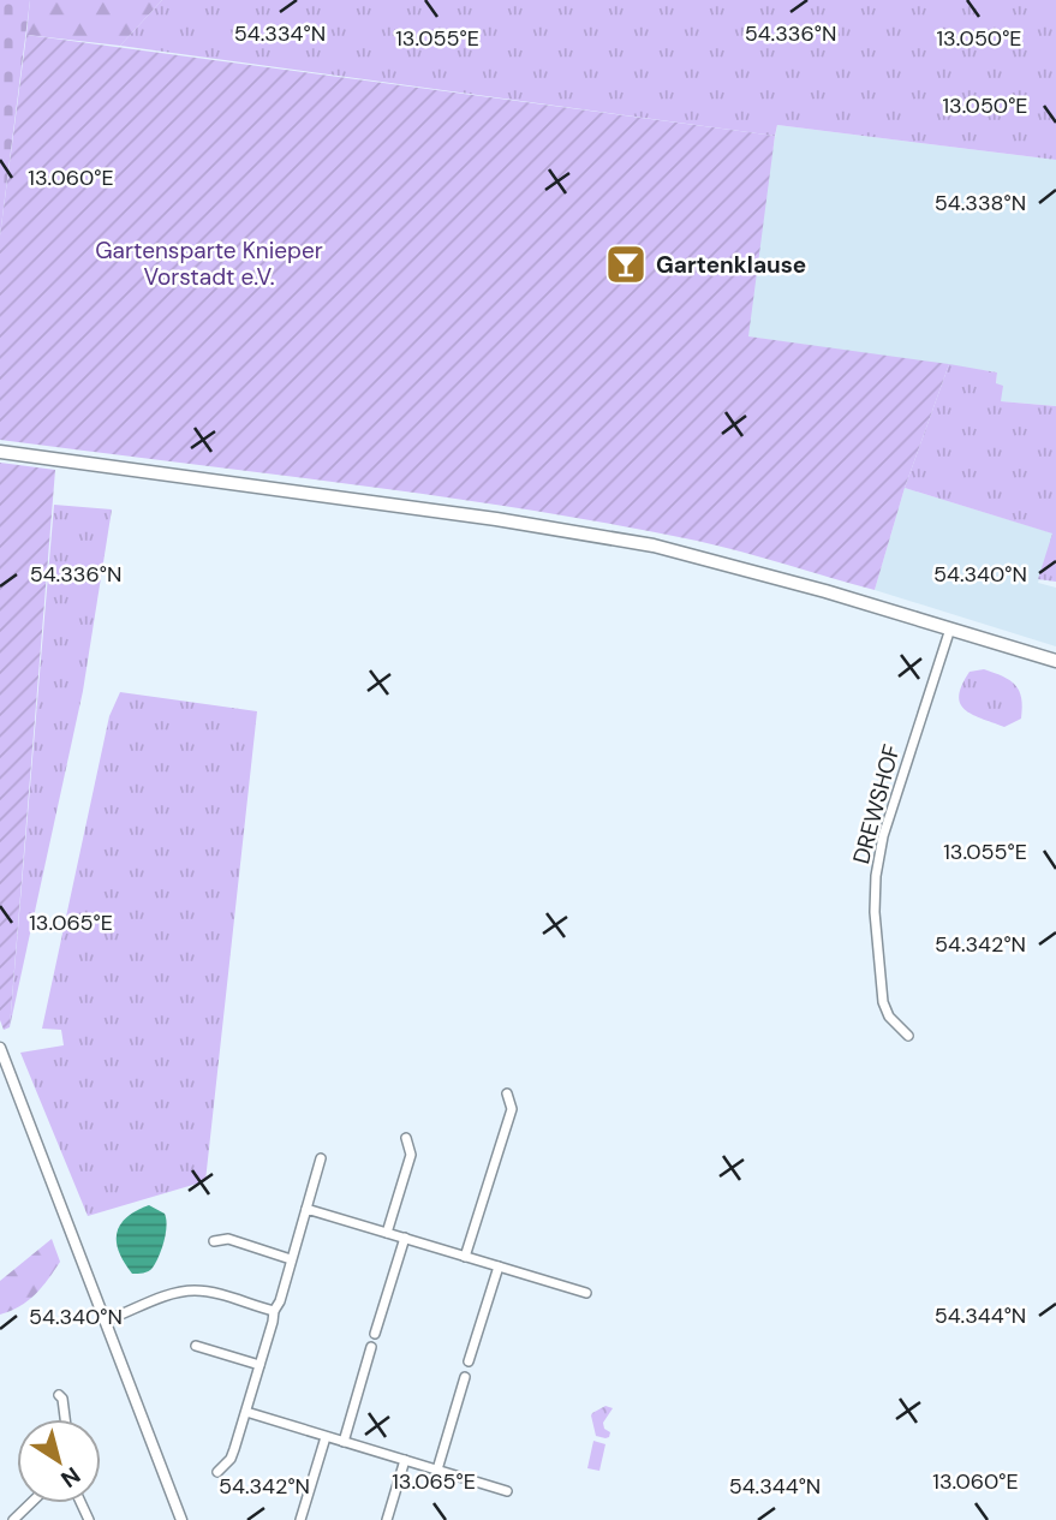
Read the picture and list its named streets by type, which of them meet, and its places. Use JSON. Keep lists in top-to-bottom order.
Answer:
{
  "streets": {
    "street": ["DREWSHOF"]
  },
  "parks": ["Gartensparte Knieper Vorstadt e.V."],
  "places": {
    "bar": ["Gartenklause"]
  },
  "north": "bottom right",
  "coordinates": [
    "54.336°N",
    "54.334°N",
    "13.055°E",
    "13.050°E",
    "13.060°E",
    "54.338°N",
    "54.340°N",
    "13.065°E",
    "54.342°N",
    "54.344°N"
  ]
}
